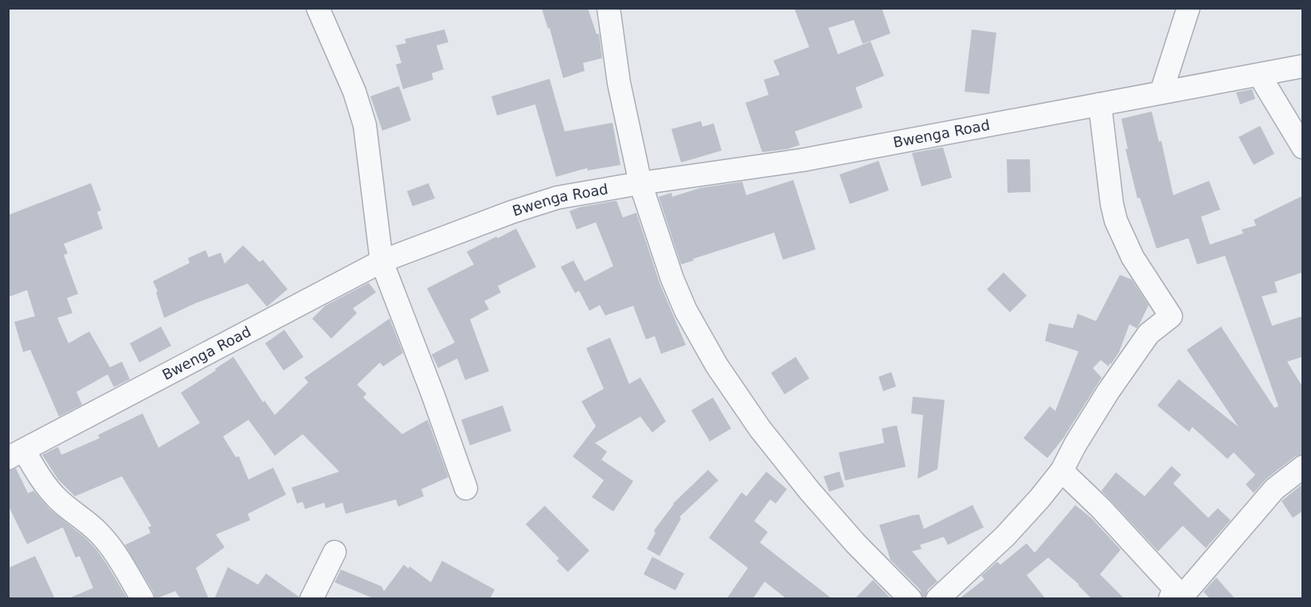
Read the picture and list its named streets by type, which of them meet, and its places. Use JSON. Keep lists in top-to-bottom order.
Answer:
{
  "streets": {
    "street": ["Bwenga Road"]
  }
}
